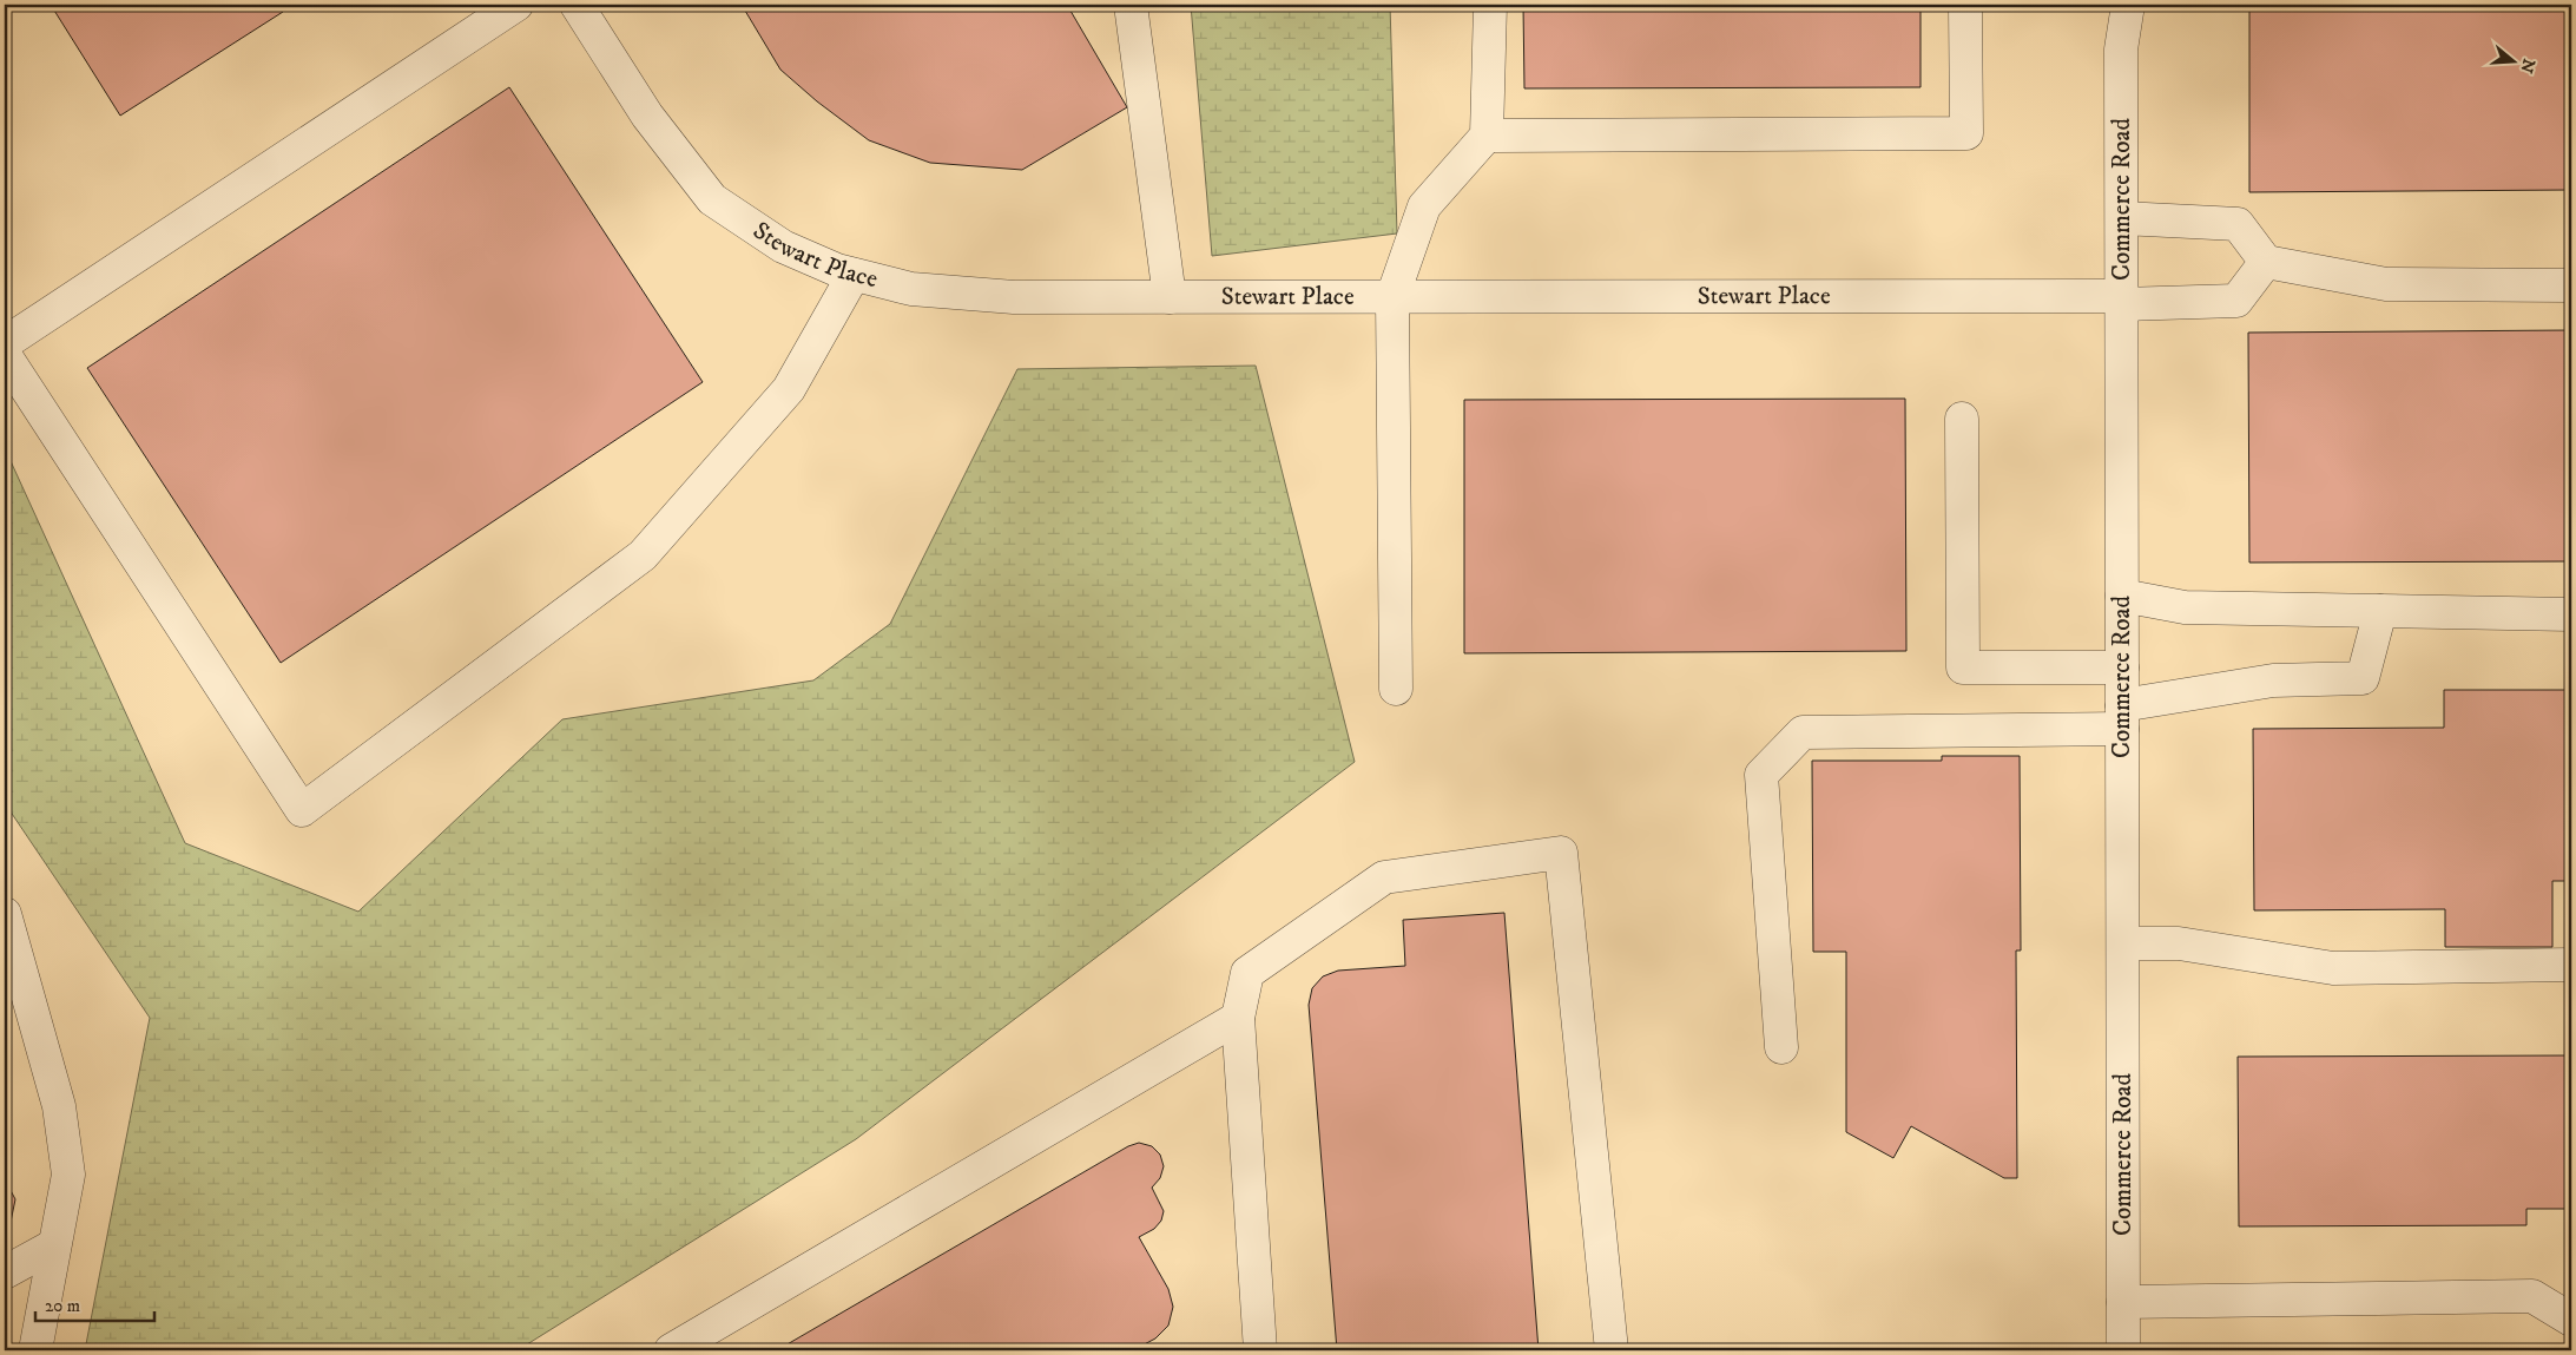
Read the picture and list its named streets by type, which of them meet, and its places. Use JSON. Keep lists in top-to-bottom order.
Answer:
{
  "streets": {
    "street": ["Commerce Road", "Stewart Place"]
  },
  "crossings": [
    ["Commerce Road", "Stewart Place"]
  ],
  "scale_bar": "20 m",
  "north": "right"
}
